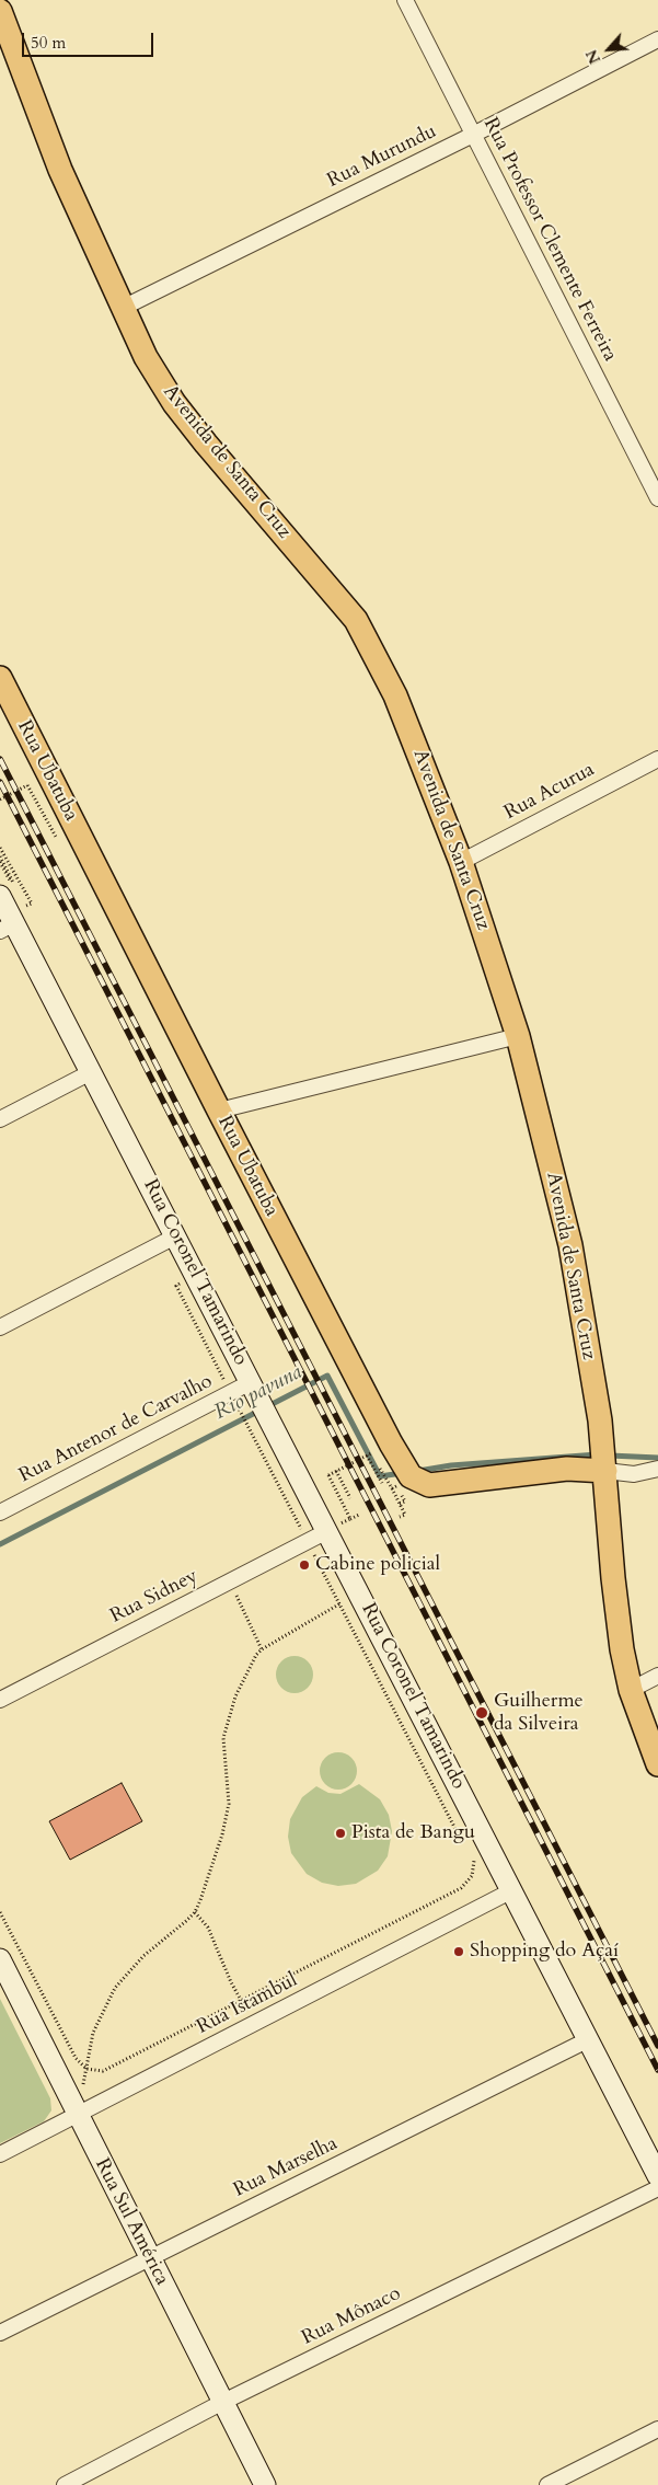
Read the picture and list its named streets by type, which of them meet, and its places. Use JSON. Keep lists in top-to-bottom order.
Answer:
{
  "streets": {
    "main road": [
      "Avenida de Santa Cruz",
      "Rua Ubatuba",
      "Rua Coronel Tamarindo",
      "Rua Sul América"
    ],
    "street": [
      "Rua Murundu",
      "Rua Professor Clemente Ferreira",
      "Rua Acurua",
      "Rua Antenor de Carvalho",
      "Rua Sidney",
      "Rua Istambul",
      "Rua Marselha",
      "Rua Mônaco"
    ]
  },
  "crossings": [
    ["Rua Murundu", "Rua Professor Clemente Ferreira"],
    ["Rua Murundu", "Avenida de Santa Cruz"],
    ["Avenida de Santa Cruz", "Rua Ubatuba"],
    ["Avenida de Santa Cruz", "Rua Acurua"],
    ["Rua Coronel Tamarindo", "Rua Antenor de Carvalho"],
    ["Rua Coronel Tamarindo", "Rua Sidney"],
    ["Rua Coronel Tamarindo", "Rua Istambul"],
    ["Rua Coronel Tamarindo", "Rua Marselha"],
    ["Rua Istambul", "Rua Sul América"],
    ["Rua Marselha", "Rua Sul América"],
    ["Rua Sul América", "Rua Mônaco"]
  ],
  "water": ["Rio pavuna"],
  "places": [
    "Cabine policial",
    "Guilherme da Silveira",
    "Pista de Bangu",
    "Shopping do Açaí"
  ],
  "scale_bar": "50 m",
  "north": "bottom left"
}
